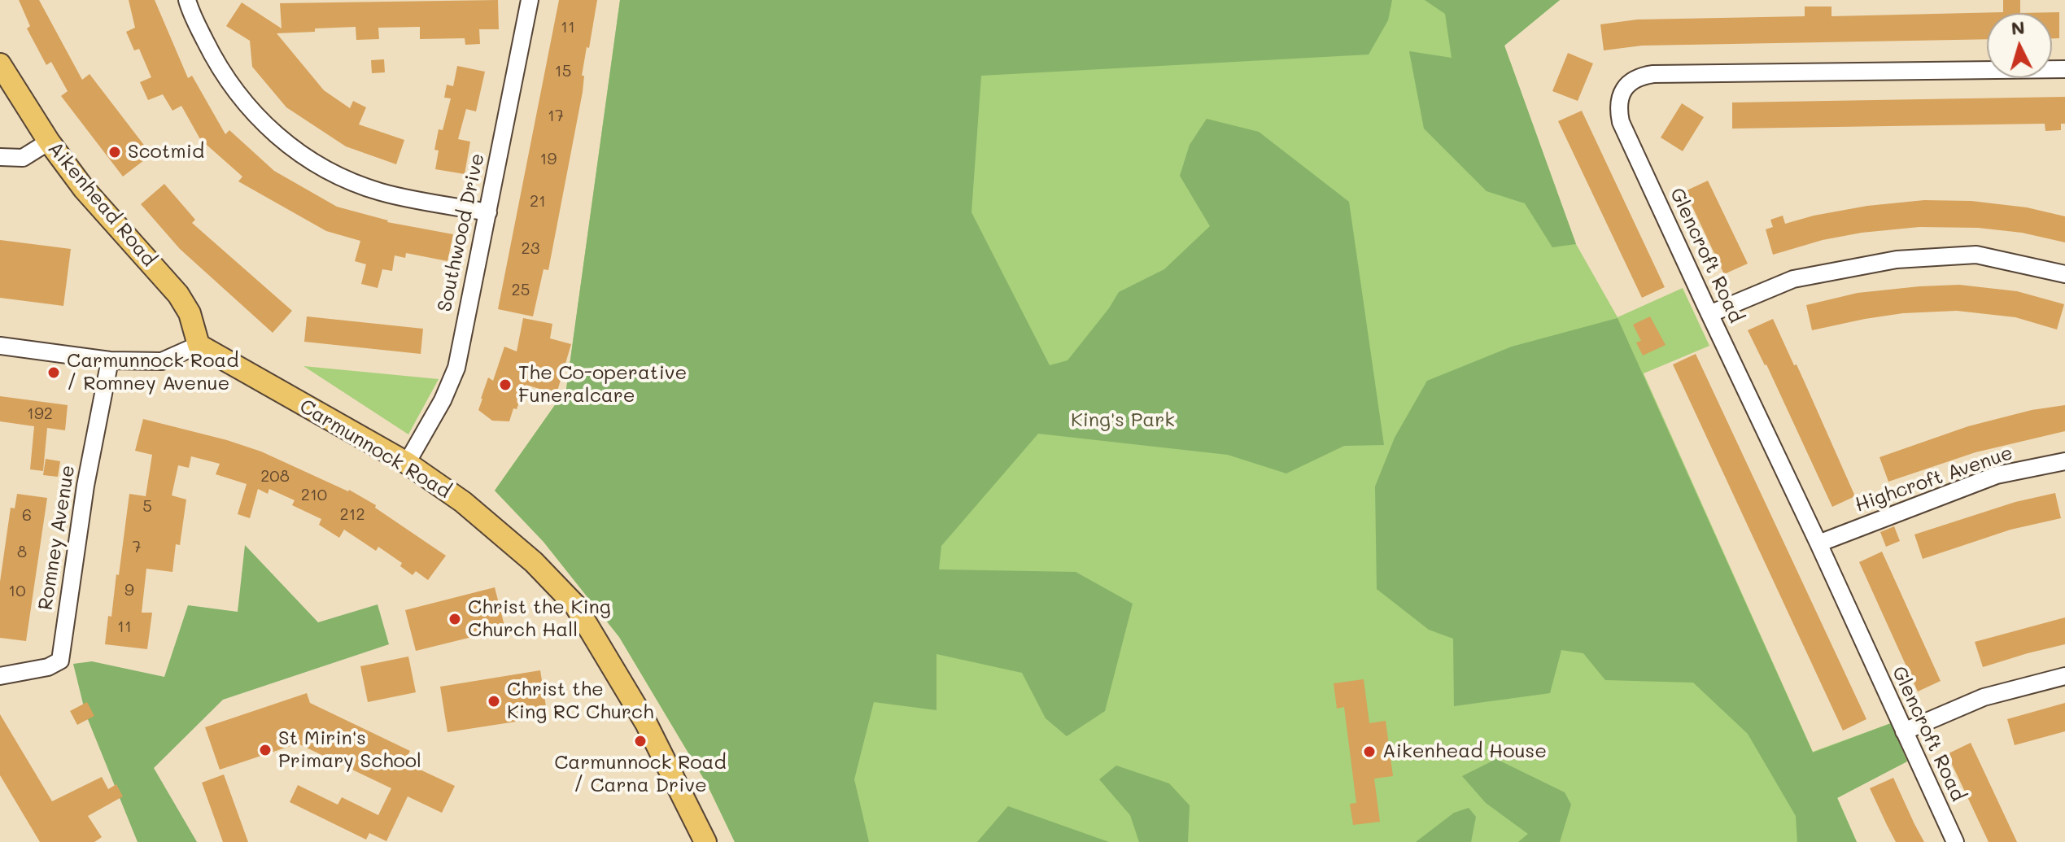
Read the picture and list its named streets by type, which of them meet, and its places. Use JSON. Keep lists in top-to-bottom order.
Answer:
{
  "streets": {
    "main road": ["Aikenhead Road", "Carmunnock Road"],
    "street": [
      "Southwood Drive",
      "Glencroft Road",
      "Highcroft Avenue",
      "Romney Avenue"
    ]
  },
  "crossings": [
    ["Aikenhead Road", "Carmunnock Road"],
    ["Southwood Drive", "Carmunnock Road"],
    ["Glencroft Road", "Highcroft Avenue"]
  ],
  "parks": ["King's Park"],
  "places": [
    "Scotmid",
    "Carmunnock Road / Romney Avenue",
    "The Co-operative Funeralcare",
    "Christ the King Church Hall",
    "Christ the King RC Church",
    "Carmunnock Road / Carna Drive",
    "St Mirin's Primary School",
    "Aikenhead House"
  ],
  "house_numbers": [
    "11",
    "15",
    "17",
    "19",
    "21",
    "23",
    "25",
    "192",
    "208",
    "210",
    "5",
    "212",
    "6",
    "7",
    "8",
    "9",
    "10",
    "11"
  ],
  "north": "top"
}
